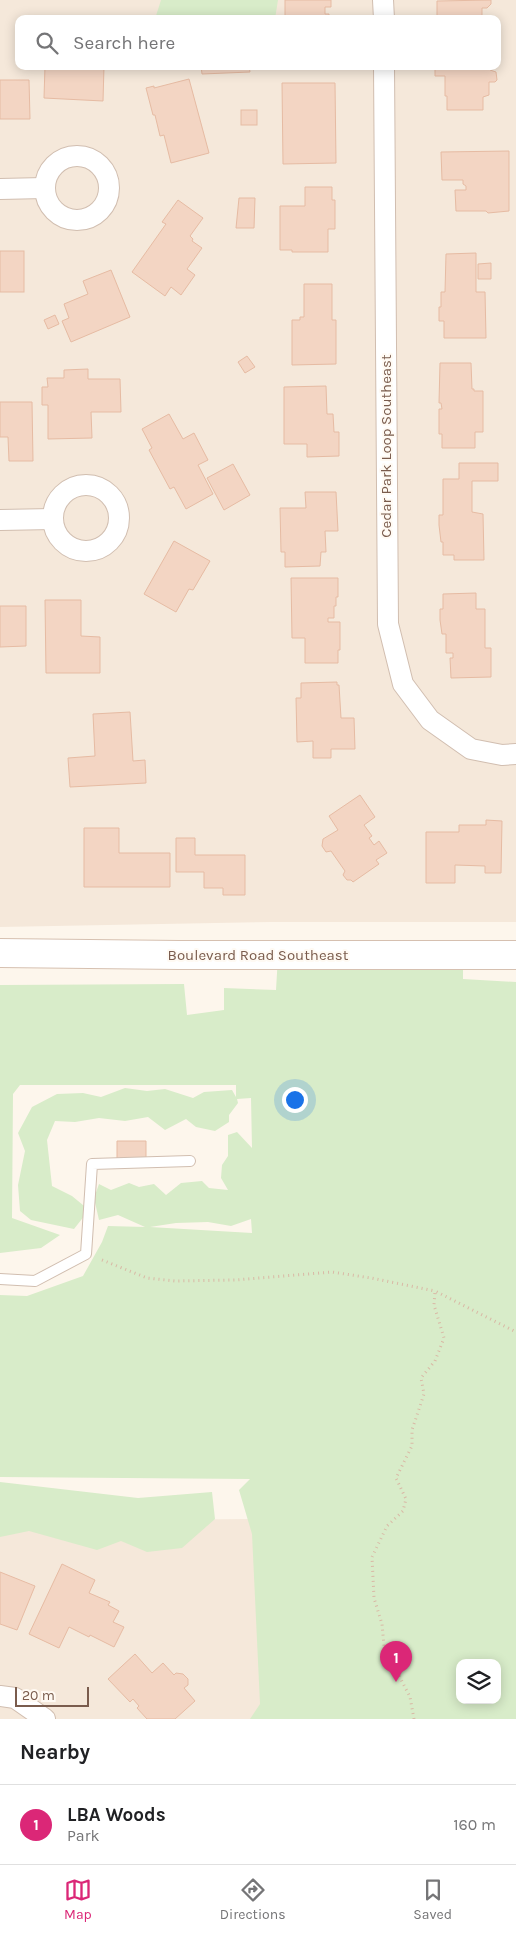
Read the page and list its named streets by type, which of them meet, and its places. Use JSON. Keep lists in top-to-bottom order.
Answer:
{
  "streets": {
    "street": ["Cedar Park Loop Southeast", "Boulevard Road Southeast"]
  },
  "scale_bar": "20 m",
  "page": {
    "search": "Search here",
    "pins": "1",
    "scale": "20 m",
    "heading": "Nearby",
    "list": [
      {
        "mark": "1",
        "name": "LBA Woods",
        "note": "Park",
        "value": "160 m"
      }
    ],
    "nav": ["Map", "Directions", "Saved"]
  }
}
